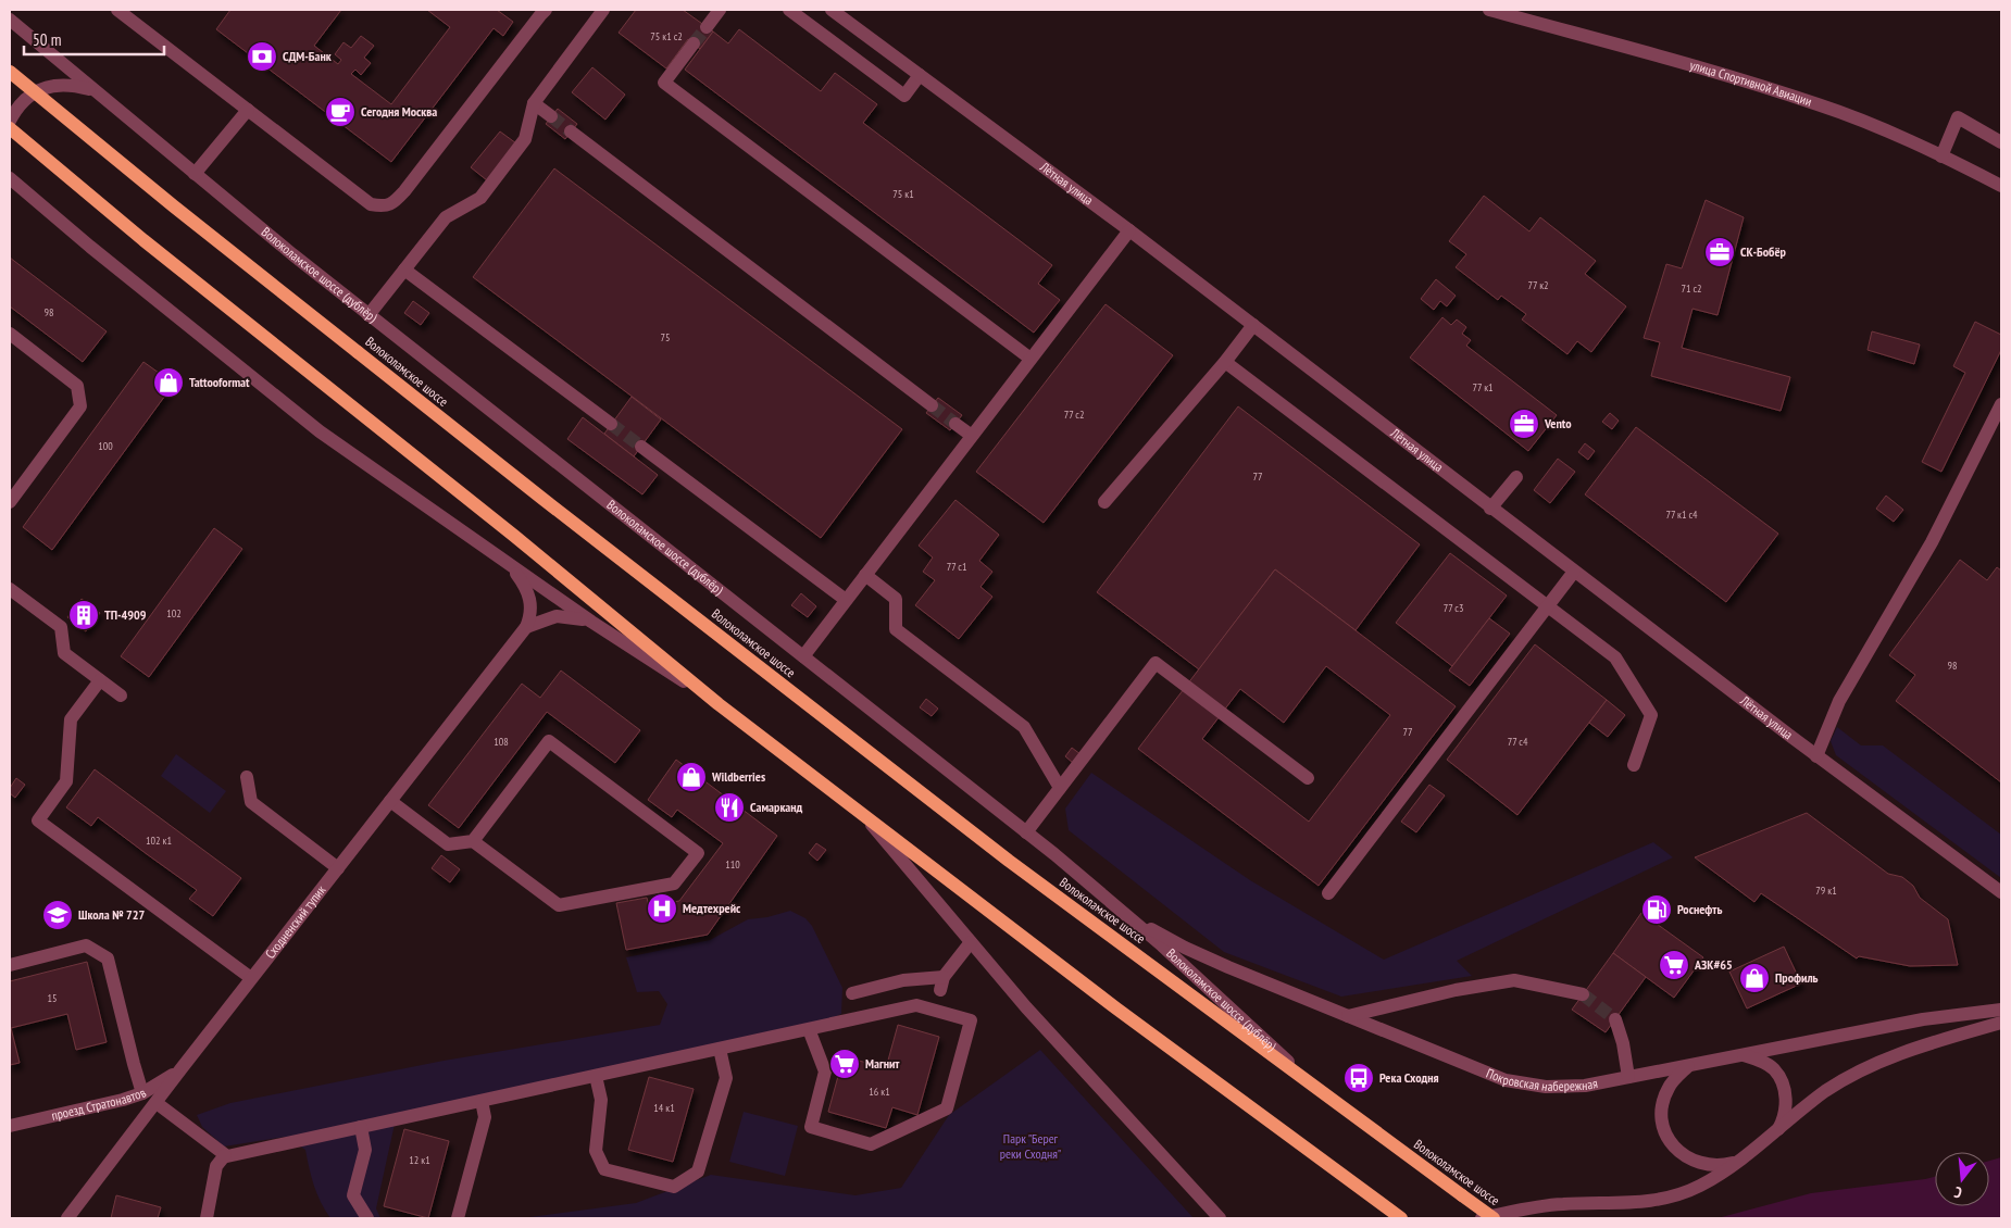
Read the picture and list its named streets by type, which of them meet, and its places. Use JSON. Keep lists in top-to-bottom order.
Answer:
{
  "streets": {
    "main road": ["Волоколамское шоссе"],
    "street": [
      "улица Спортивной Авиации",
      "Лётная улица",
      "Волоколамское шоссе (дублёр)",
      "Сходненский тупик",
      "Покровская набережная",
      "проезд Стратонавтов"
    ]
  },
  "crossings": [
    ["Волоколамское шоссе (дублёр)", "Волоколамское шоссе"],
    ["Волоколамское шоссе (дублёр)", "Покровская набережная"],
    ["Сходненский тупик", "проезд Стратонавтов"]
  ],
  "parks": ["Парк \"Берег реки Сходня\""],
  "places": {
    "bank": ["СДМ-Банк"],
    "cafe": ["Сегодня Москва"],
    "office": ["СК-Бобёр", "Vento"],
    "shop": ["Tattooformat", "Wildberries", "Профиль"],
    "building": ["ТП-4909"],
    "restaurant": ["Самарканд"],
    "hospital": ["Медтехрейс"],
    "fuel station": ["Роснефть"],
    "school or university": ["Школа № 727"],
    "supermarket": ["АЗК#65", "Магнит"],
    "bus stop": ["Река Сходня"]
  },
  "house_numbers": [
    "75 к1 с2",
    "75 к1",
    "77 к2",
    "71 с2",
    "98",
    "75",
    "77 к1",
    "77 с2",
    "100",
    "77",
    "77 к1 с4",
    "77 с1",
    "77 с3",
    "102",
    "98",
    "77",
    "108",
    "77 с4",
    "102 к1",
    "110",
    "79 к1",
    "15",
    "16 к1",
    "14 к1",
    "12 к1"
  ],
  "scale_bar": "50 m",
  "north": "bottom"
}
